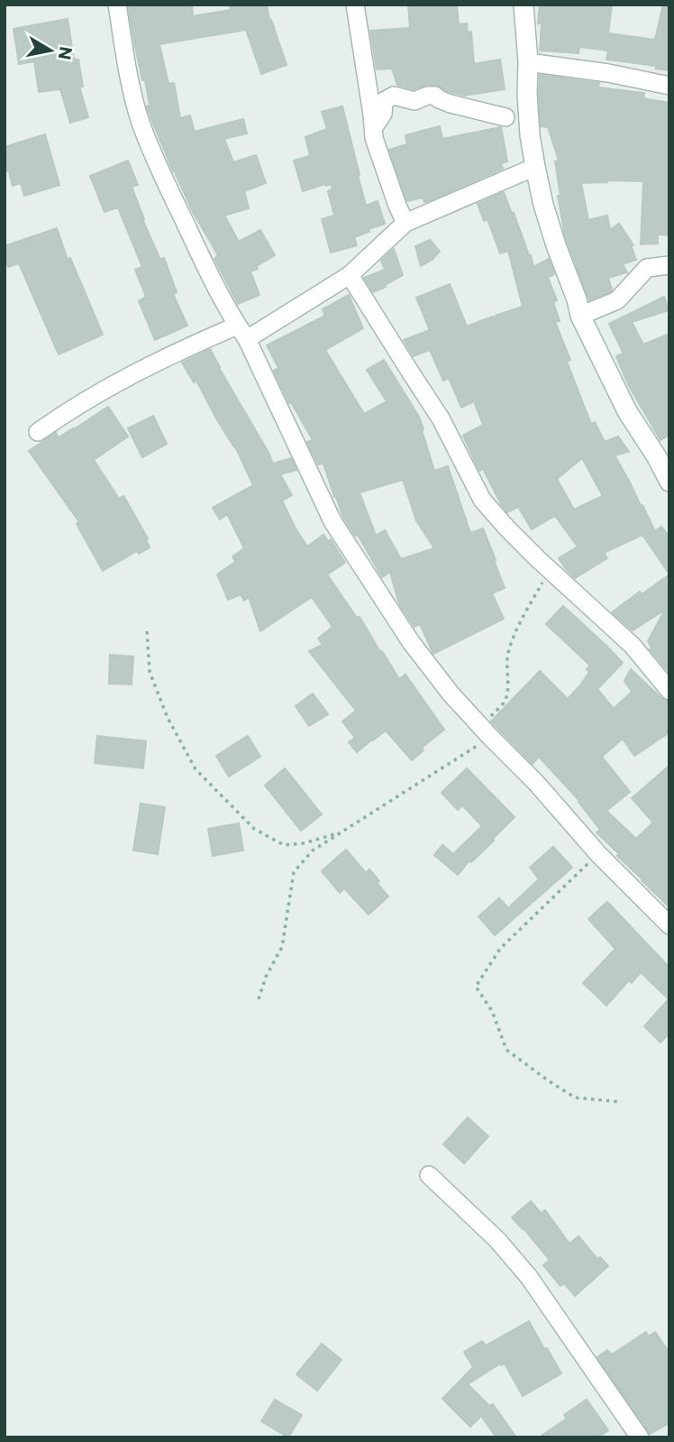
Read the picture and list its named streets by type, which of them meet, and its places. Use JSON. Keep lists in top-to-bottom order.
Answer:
{
  "north": "right"
}
